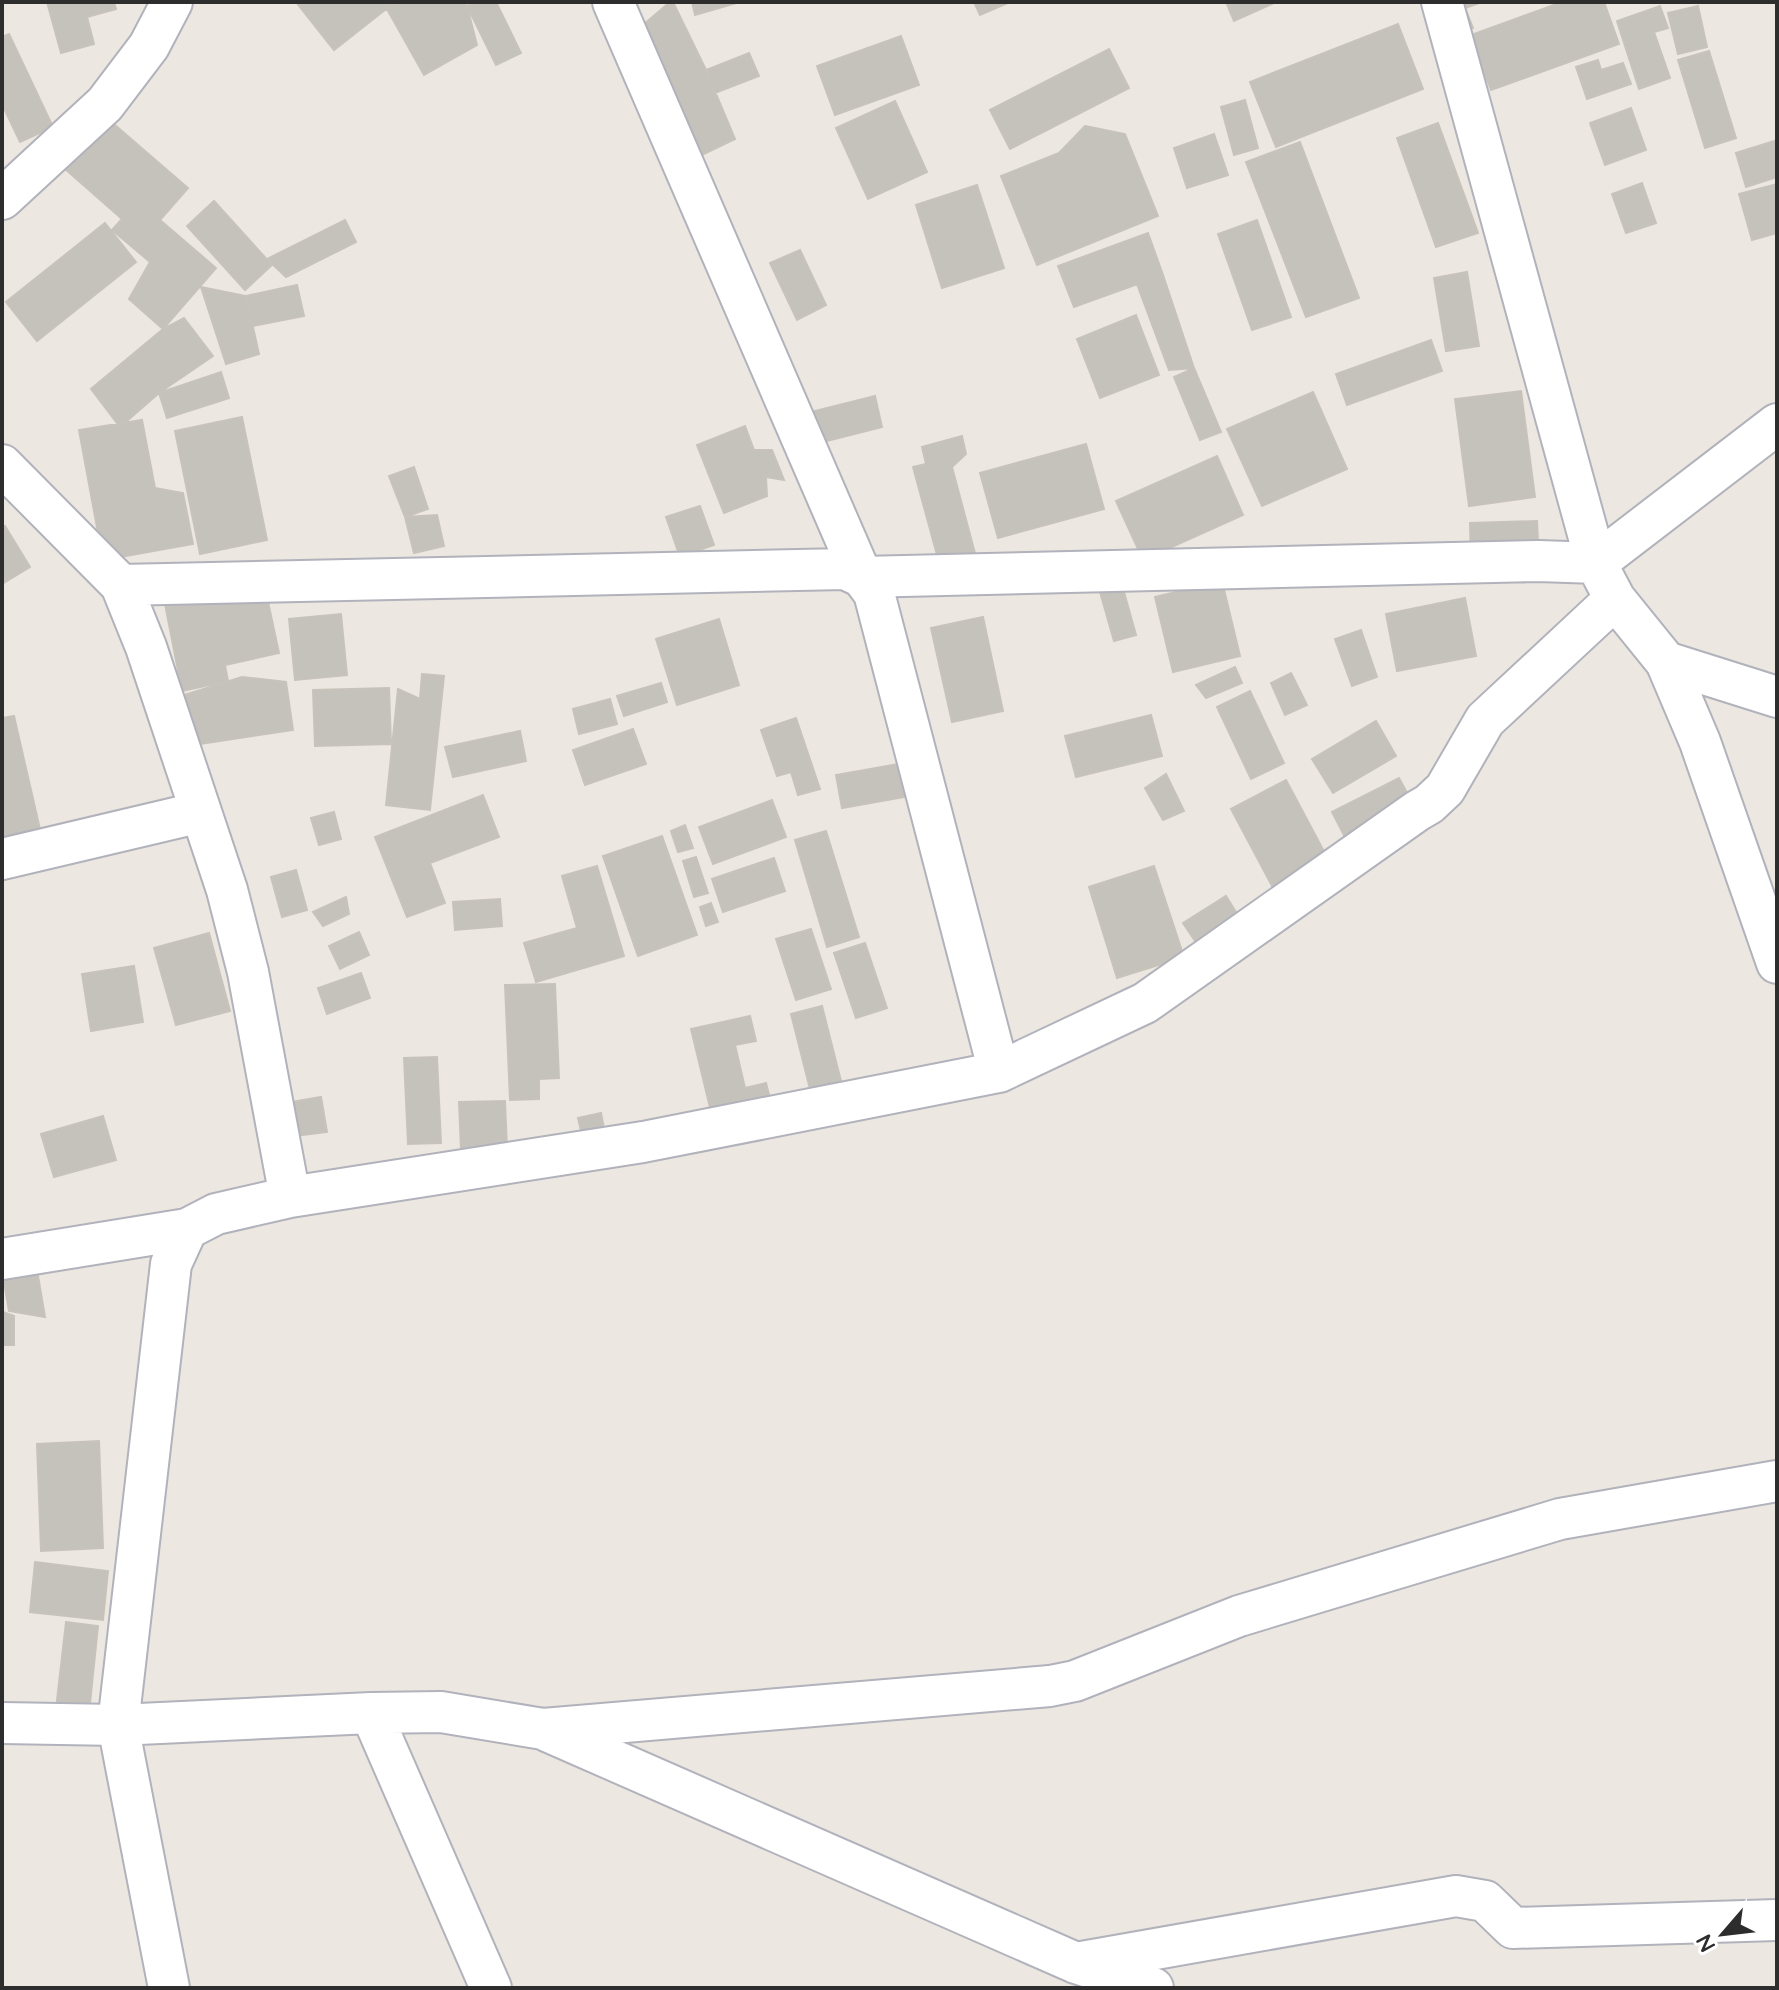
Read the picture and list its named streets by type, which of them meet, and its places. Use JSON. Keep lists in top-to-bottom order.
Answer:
{
  "north": "bottom left"
}
